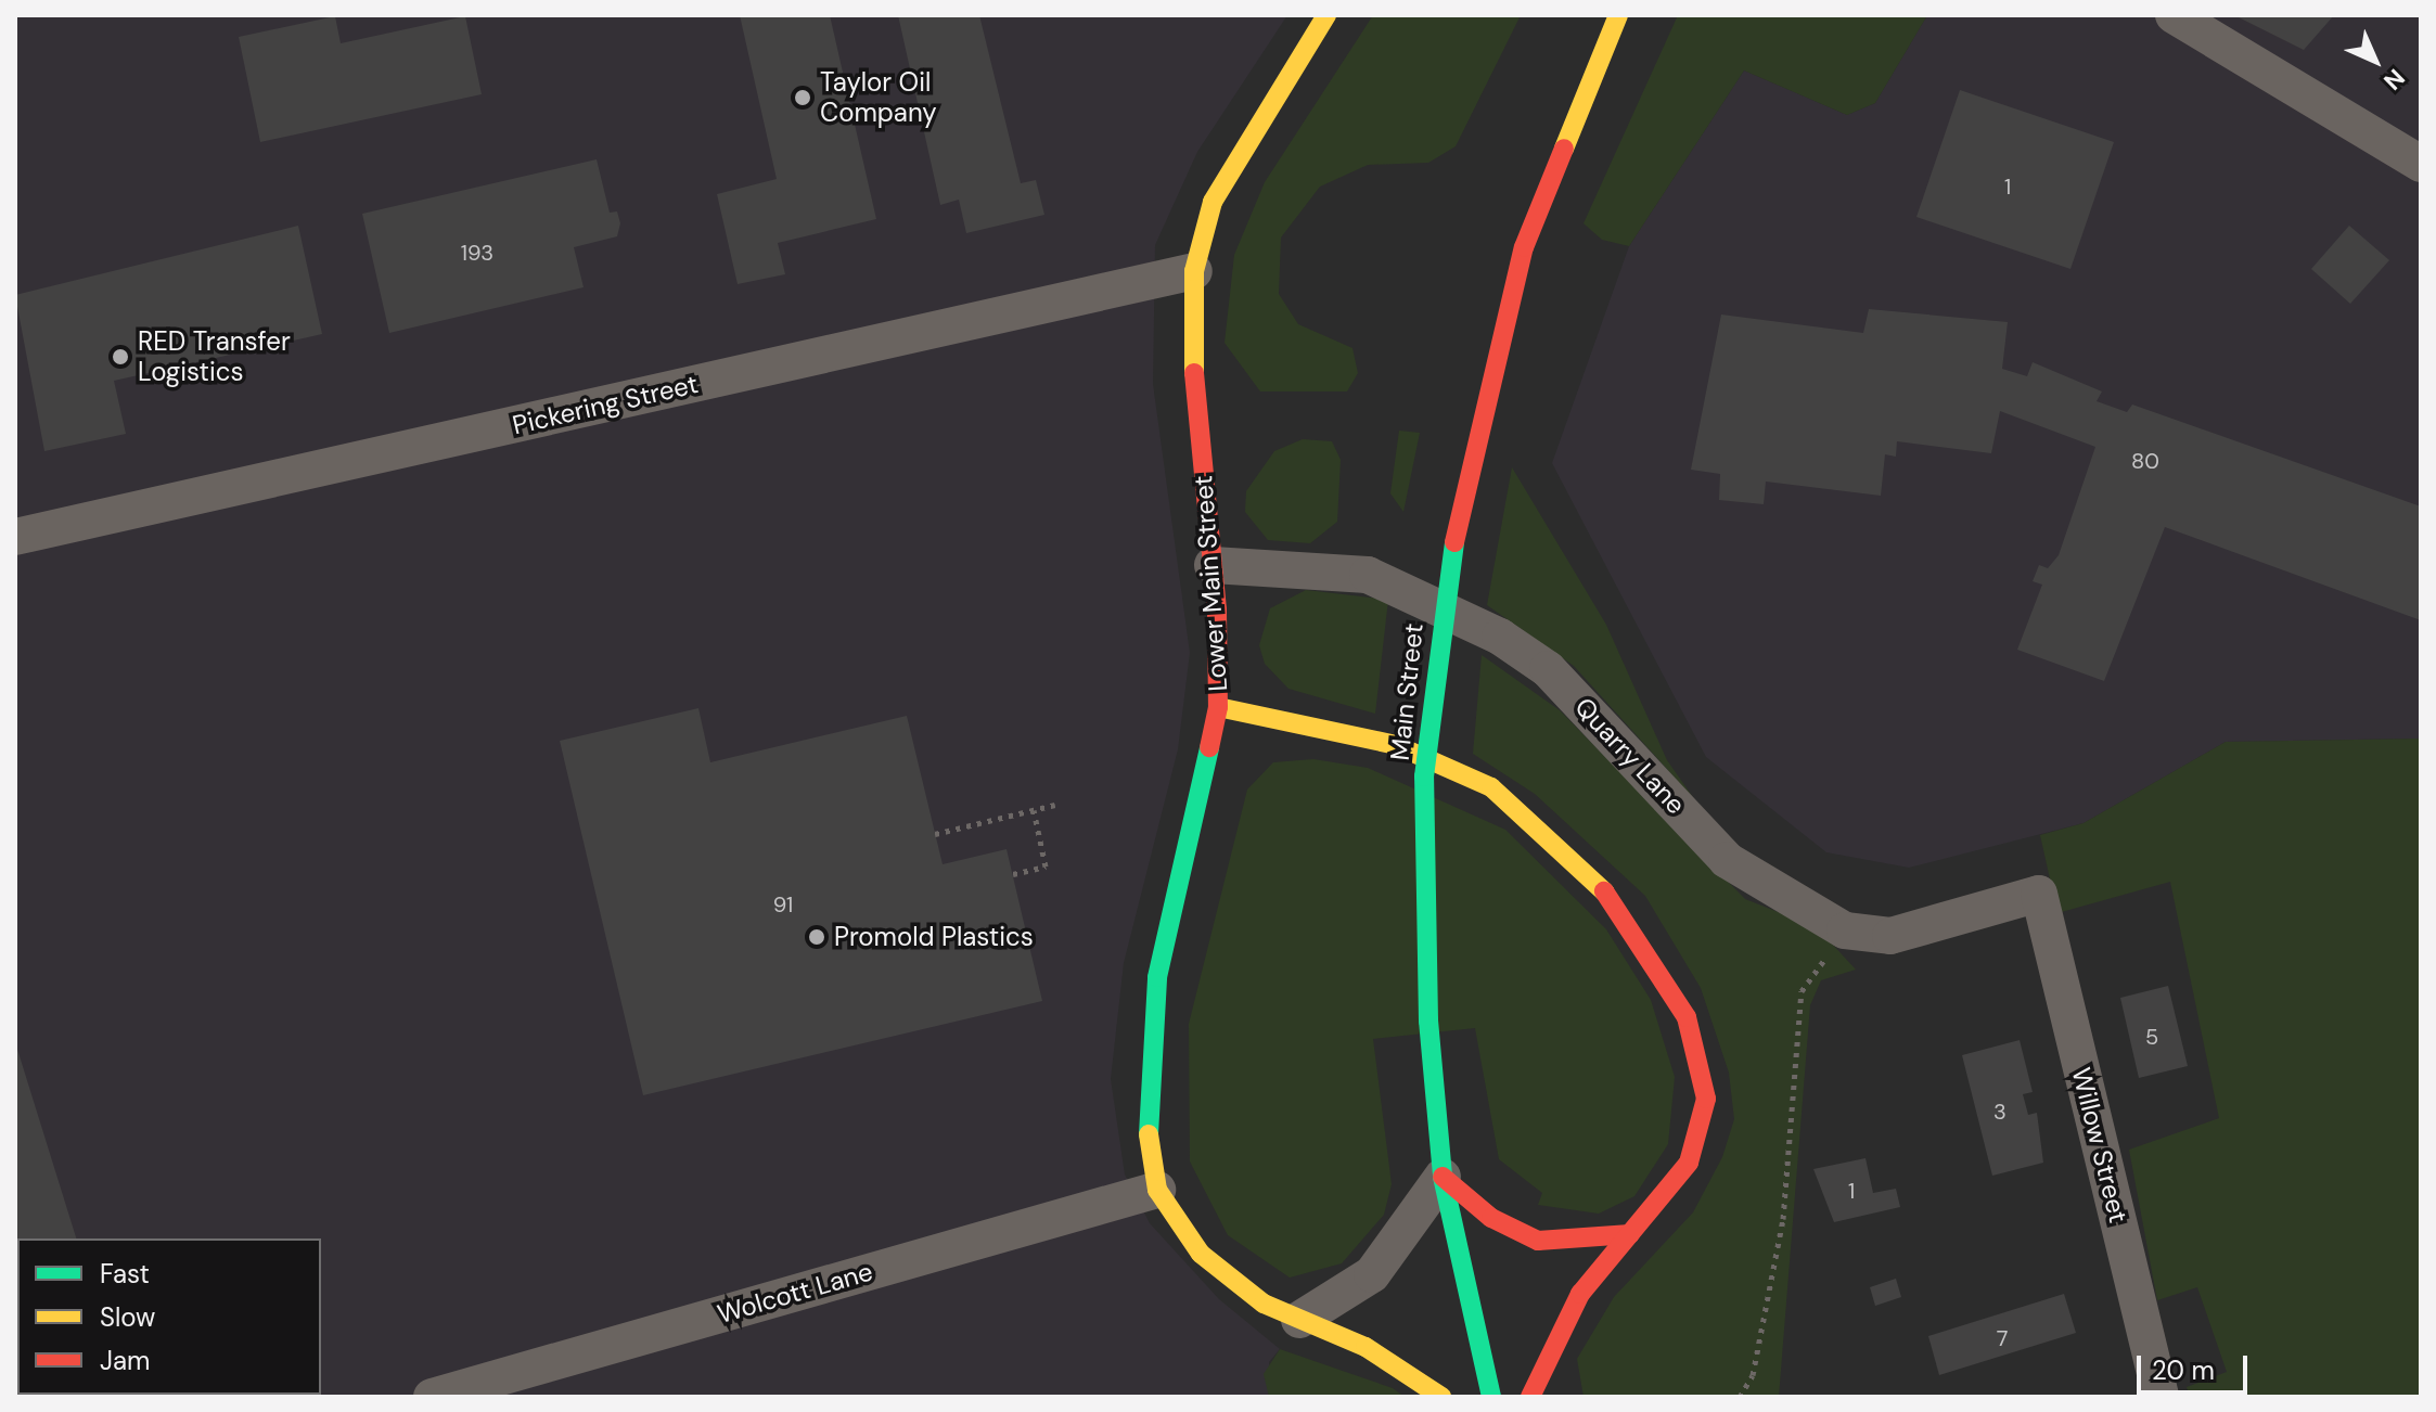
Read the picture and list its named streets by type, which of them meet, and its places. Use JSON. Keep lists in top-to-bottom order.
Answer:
{
  "streets": {
    "main road": ["Lower Main Street", "Main Street"],
    "street": [
      "Pickering Street",
      "Quarry Lane",
      "Willow Street",
      "Wolcott Lane"
    ]
  },
  "crossings": [
    ["Pickering Street", "Lower Main Street"],
    ["Lower Main Street", "Quarry Lane"],
    ["Lower Main Street", "Wolcott Lane"],
    ["Quarry Lane", "Willow Street"]
  ],
  "places": ["Taylor Oil Company", "RED Transfer Logistics", "Promold Plastics"],
  "house_numbers": [
    "1",
    "193",
    "80",
    "91",
    "5",
    "3",
    "1",
    "7"
  ],
  "legend": ["Fast", "Slow", "Jam"],
  "scale_bar": "20 m",
  "north": "bottom right"
}
